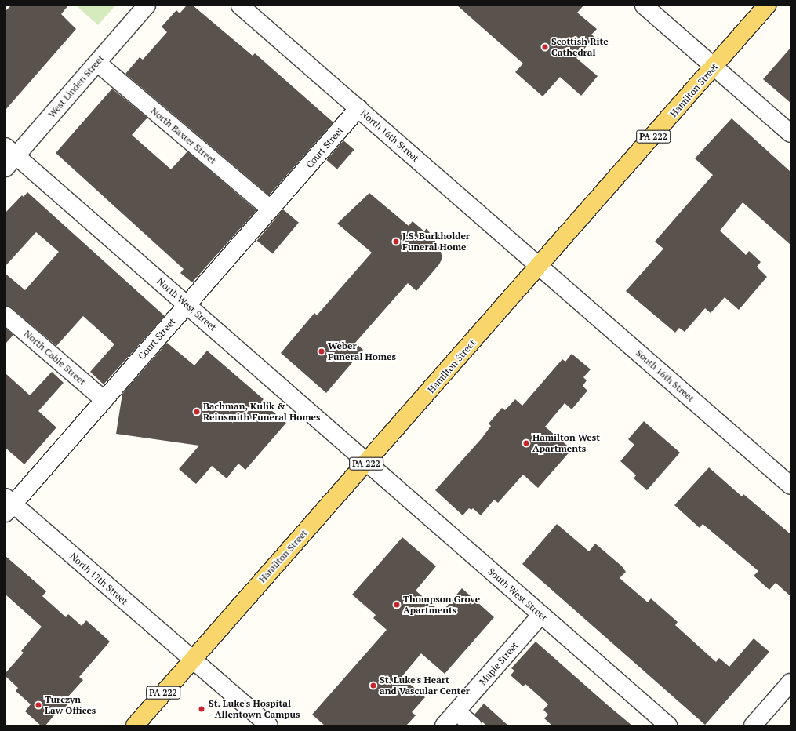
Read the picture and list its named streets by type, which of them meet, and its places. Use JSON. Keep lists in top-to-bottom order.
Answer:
{
  "streets": {
    "main road": ["Hamilton Street", "PA 222"],
    "street": [
      "West Linden Street",
      "North Baxter Street",
      "North 16th Street",
      "Court Street",
      "North West Street",
      "North Cable Street",
      "South 16th Street",
      "North 17th Street",
      "South West Street",
      "Maple Street"
    ]
  },
  "crossings": [
    ["West Linden Street", "North Baxter Street"],
    ["West Linden Street", "North West Street"],
    ["Hamilton Street", "North 16th Street"],
    ["Hamilton Street", "North West Street"],
    ["Hamilton Street", "South 16th Street"],
    ["Hamilton Street", "North 17th Street"],
    ["Hamilton Street", "South West Street"],
    ["North Baxter Street", "Court Street"],
    ["North 16th Street", "Court Street"],
    ["North 16th Street", "South 16th Street"],
    ["Court Street", "North West Street"],
    ["Court Street", "North Cable Street"],
    ["Court Street", "North 17th Street"],
    ["North West Street", "South West Street"],
    ["South West Street", "Maple Street"]
  ],
  "places": [
    "Scottish Rite Cathedral",
    "J.S. Burkholder Funeral Home",
    "Weber Funeral Homes",
    "Bachman, Kulik & Reinsmith Funeral Homes",
    "Hamilton West Apartments",
    "Thompson Grove Apartments",
    "St. Luke's Heart and Vascular Center",
    "Turczyn Law Offices",
    "St. Luke's Hospital - Allentown Campus"
  ]
}
